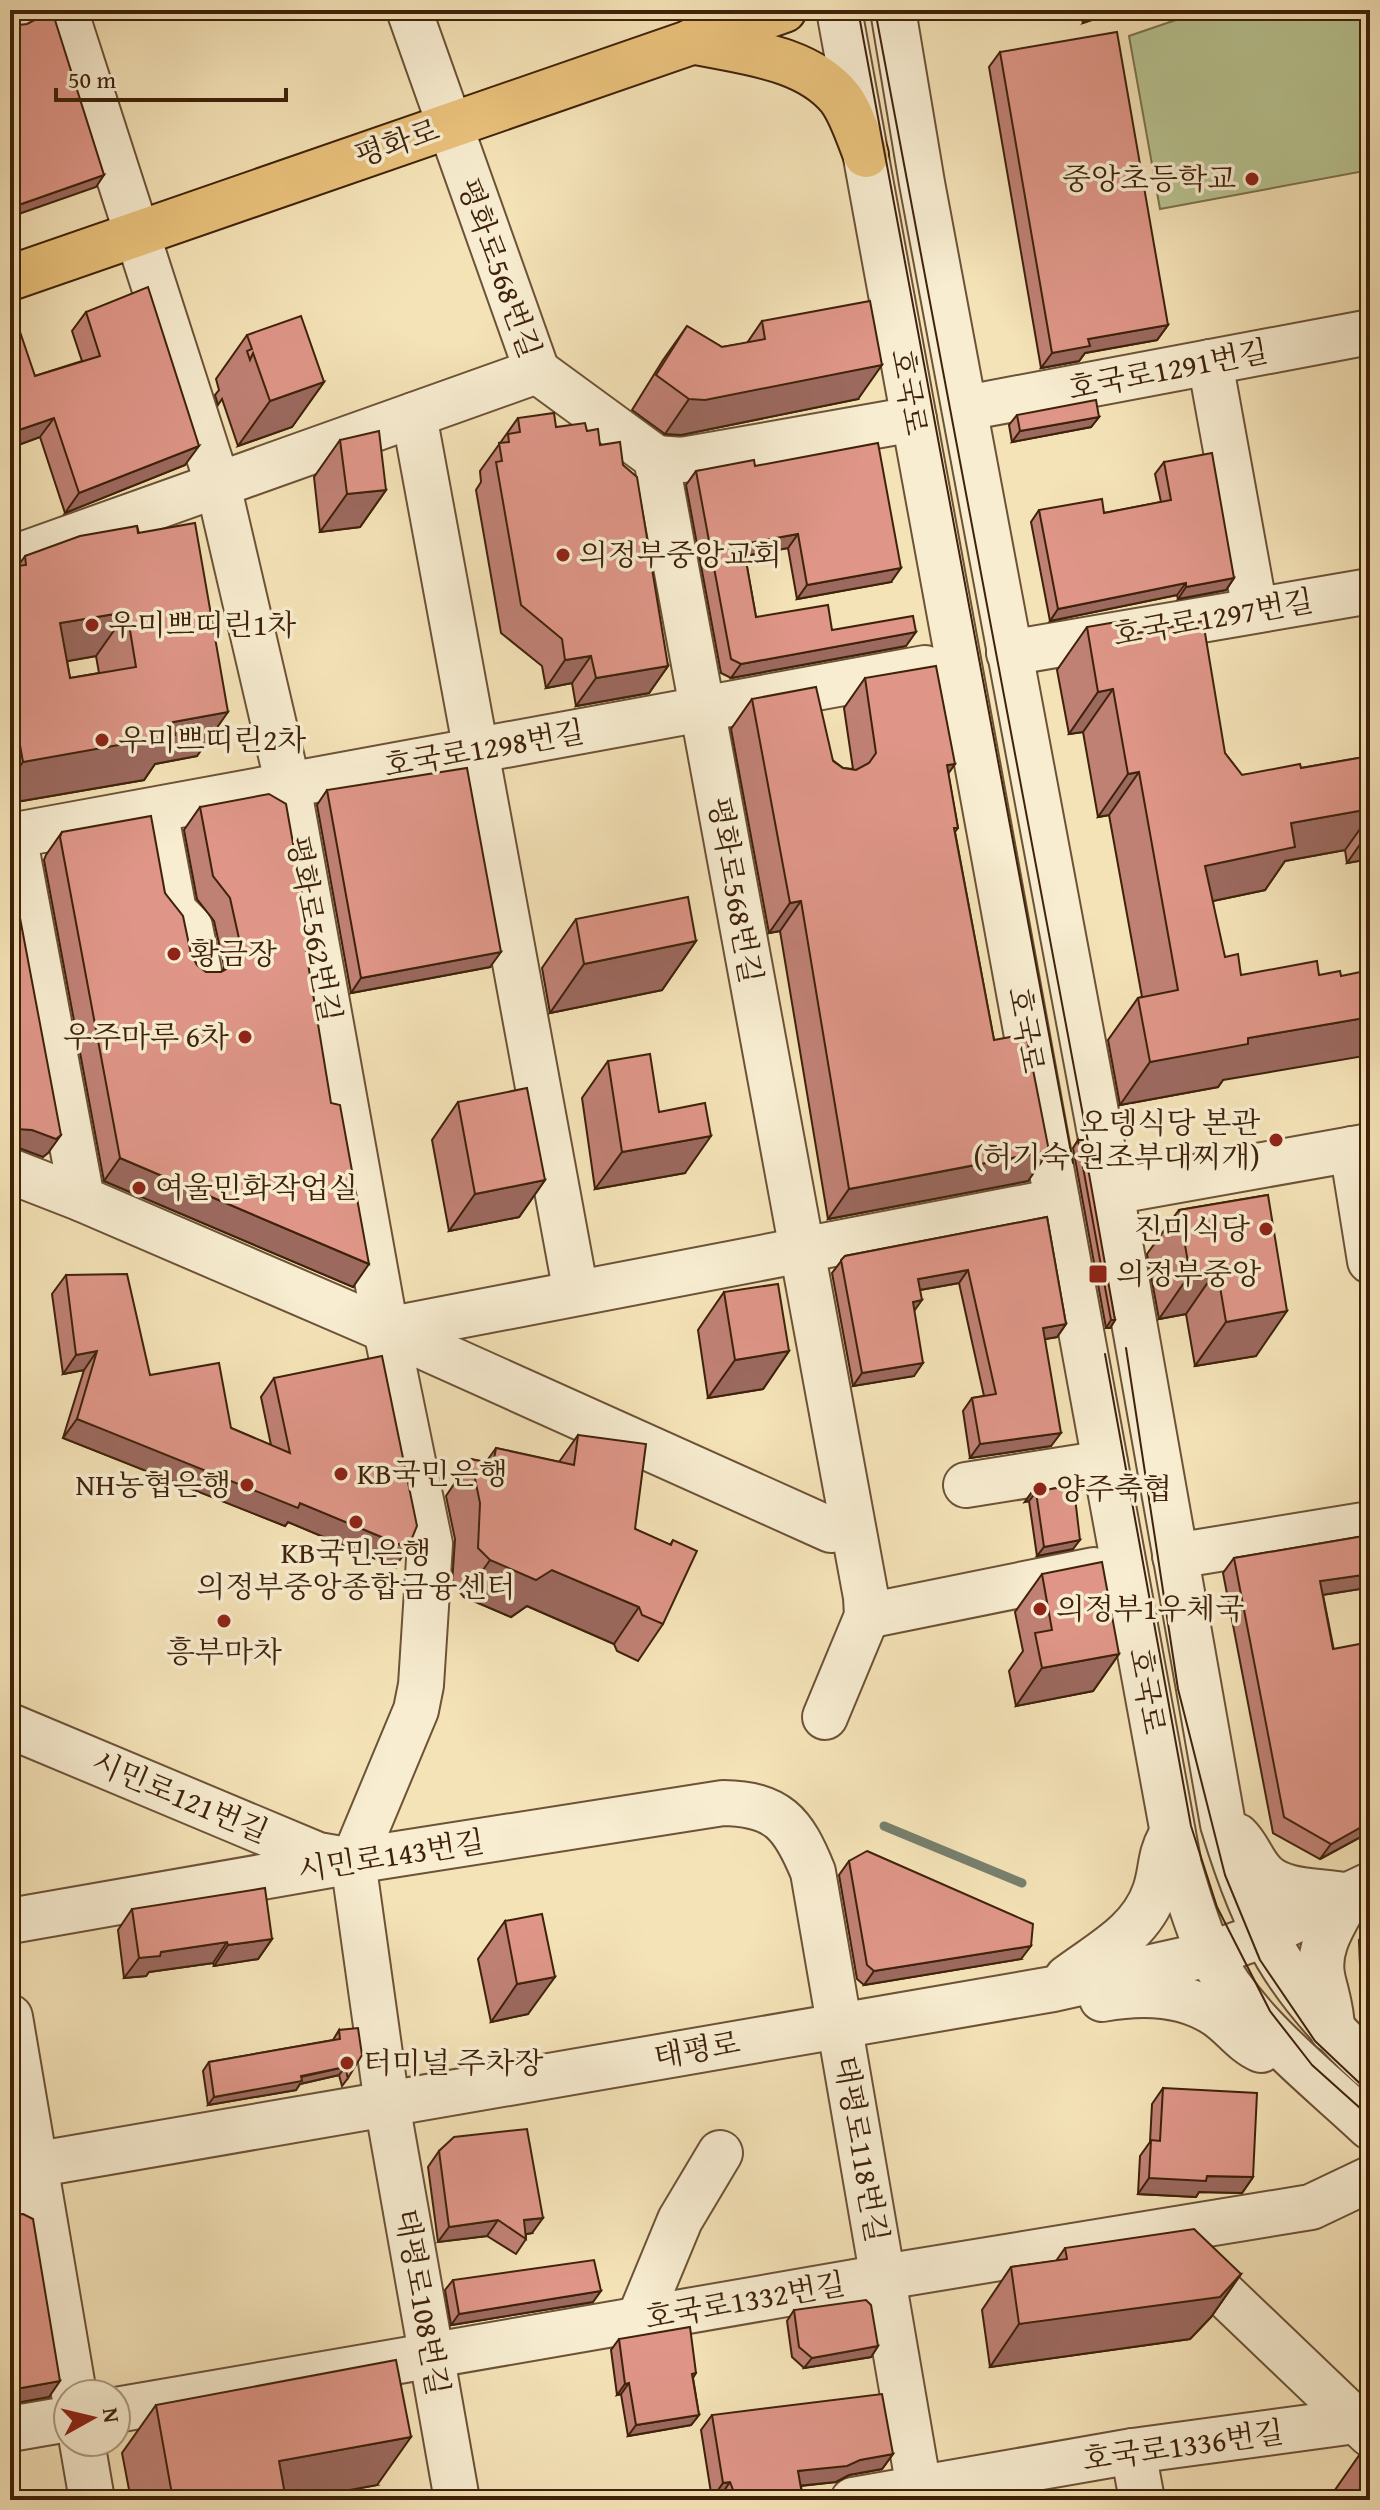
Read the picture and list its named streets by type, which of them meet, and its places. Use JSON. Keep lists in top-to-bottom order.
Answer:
{
  "streets": {
    "main road": ["평화로"],
    "street": [
      "평화로568번길",
      "호국로1291번길",
      "호국로",
      "호국로1297번길",
      "호국로1298번길",
      "평화로562번길",
      "시민로121번길",
      "시민로143번길",
      "태평로",
      "태평로118번길",
      "호국로1332번길",
      "태평로108번길",
      "호국로1336번길"
    ]
  },
  "crossings": [
    ["평화로", "평화로568번길"],
    ["평화로", "평화로562번길"],
    ["평화로568번길", "호국로1298번길"],
    ["호국로1291번길", "호국로"],
    ["호국로", "호국로1297번길"],
    ["호국로", "호국로1298번길"],
    ["호국로", "태평로"],
    ["호국로1298번길", "평화로562번길"],
    ["평화로562번길", "시민로121번길"],
    ["평화로562번길", "시민로143번길"],
    ["평화로562번길", "태평로108번길"],
    ["시민로121번길", "시민로143번길"],
    ["시민로121번길", "태평로108번길"],
    ["시민로143번길", "태평로118번길"],
    ["시민로143번길", "태평로108번길"],
    ["태평로", "태평로118번길"],
    ["태평로", "태평로108번길"],
    ["태평로118번길", "호국로1332번길"],
    ["태평로118번길", "호국로1336번길"],
    ["호국로1332번길", "태평로108번길"]
  ],
  "places": {
    "other": [
      "중앙초등학교",
      "의정부중앙교회",
      "우미쁘띠린1차",
      "우미쁘띠린2차",
      "황금장",
      "우주마루 6차",
      "오뎅식당 본관 (허기숙 원조부대찌개)",
      "여울민화작업실",
      "진미식당",
      "KB국민은행",
      "NH농협은행",
      "양주축협",
      "KB국민은행 의정부중앙종합금융센터",
      "의정부1우체국",
      "흥부마차",
      "터미널 주차장"
    ],
    "transit": ["의정부중앙"]
  },
  "scale_bar": "50 m",
  "north": "right"
}
